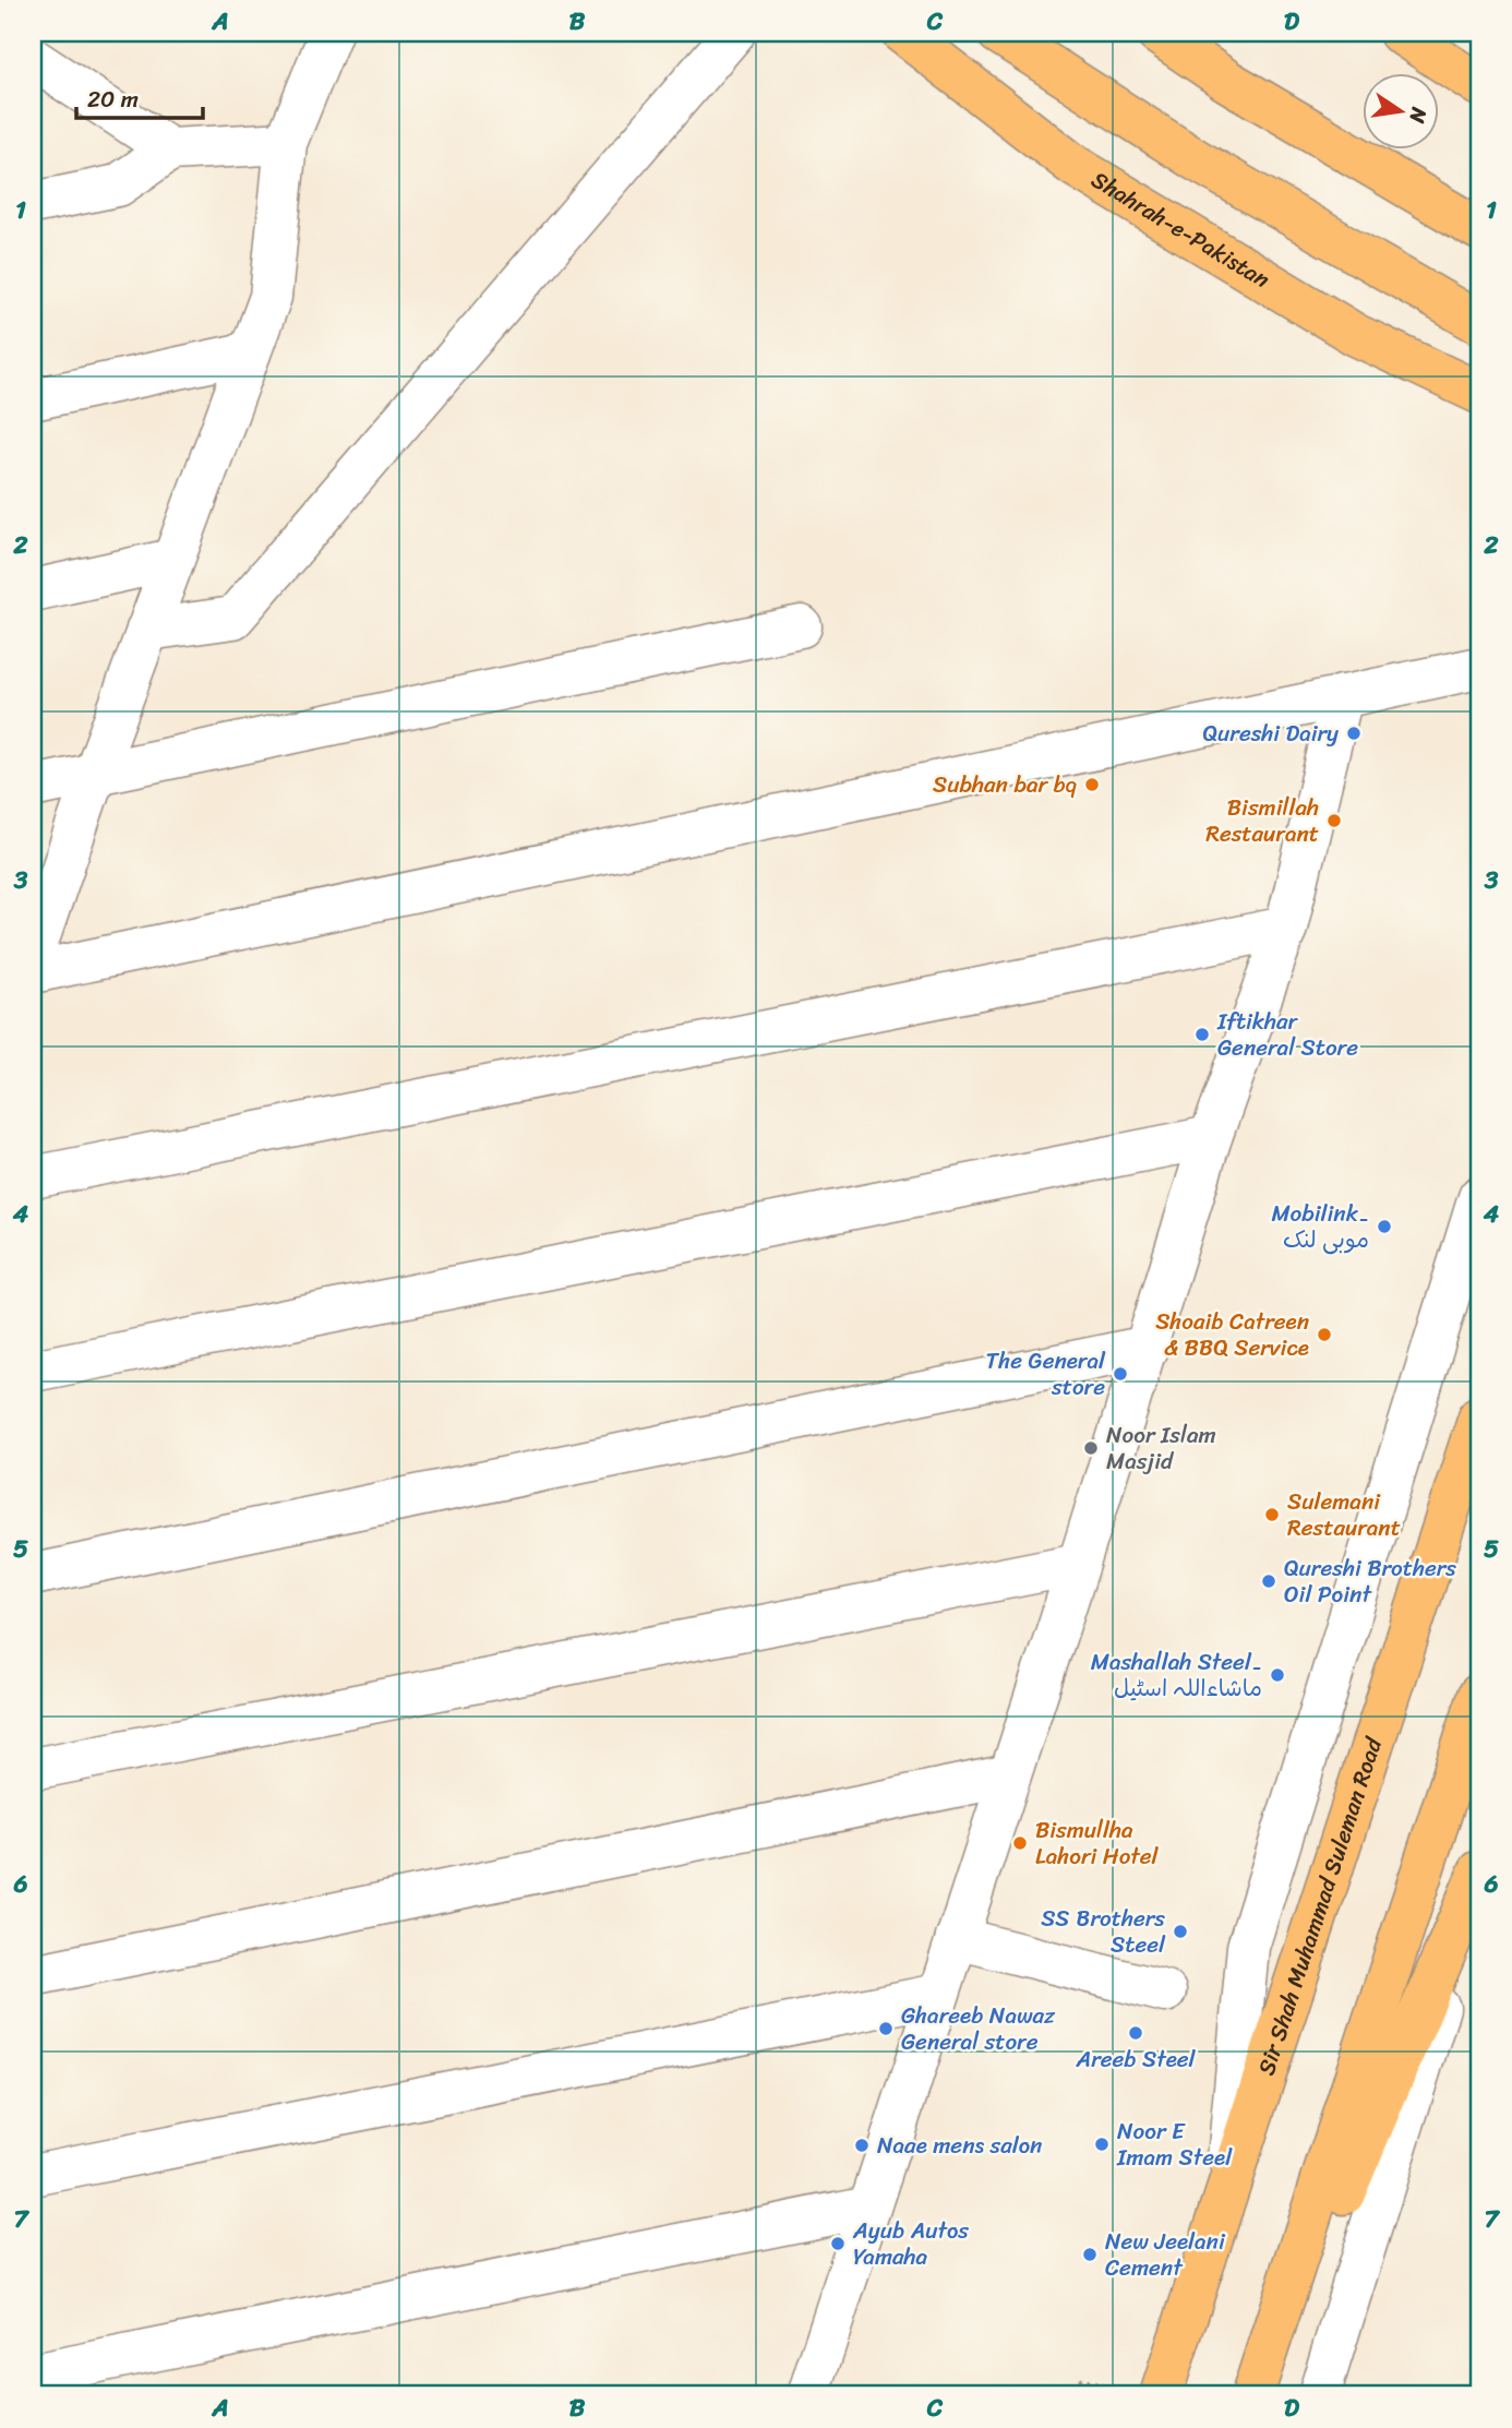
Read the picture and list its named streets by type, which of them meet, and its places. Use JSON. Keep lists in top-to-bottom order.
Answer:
{
  "streets": {
    "main road": ["Shahrah-e-Pakistan", "Sir Shah Muhammad Suleman Road"]
  },
  "places": [
    "Qureshi Dairy",
    "Subhan bar bq",
    "Bismillah Restaurant",
    "Iftikhar General Store",
    "Mobilink۔ موبی لنک",
    "Shoaib Catreen & BBQ Service",
    "The General store",
    "Noor Islam Masjid",
    "Sulemani Restaurant",
    "Qureshi Brothers Oil Point",
    "Mashallah Steel۔ ماشاءاللہ اسٹیل",
    "Bismullha Lahori Hotel",
    "SS Brothers Steel",
    "Ghareeb Nawaz General store",
    "Areeb Steel",
    "Noor E Imam Steel",
    "Naae mens salon",
    "Ayub Autos Yamaha",
    "New Jeelani Cement"
  ],
  "scale_bar": "20 m",
  "north": "right",
  "grid": {
    "columns": [
      "A",
      "B",
      "C",
      "D"
    ],
    "rows": [
      "1",
      "2",
      "3",
      "4",
      "5",
      "6",
      "7"
    ]
  }
}
